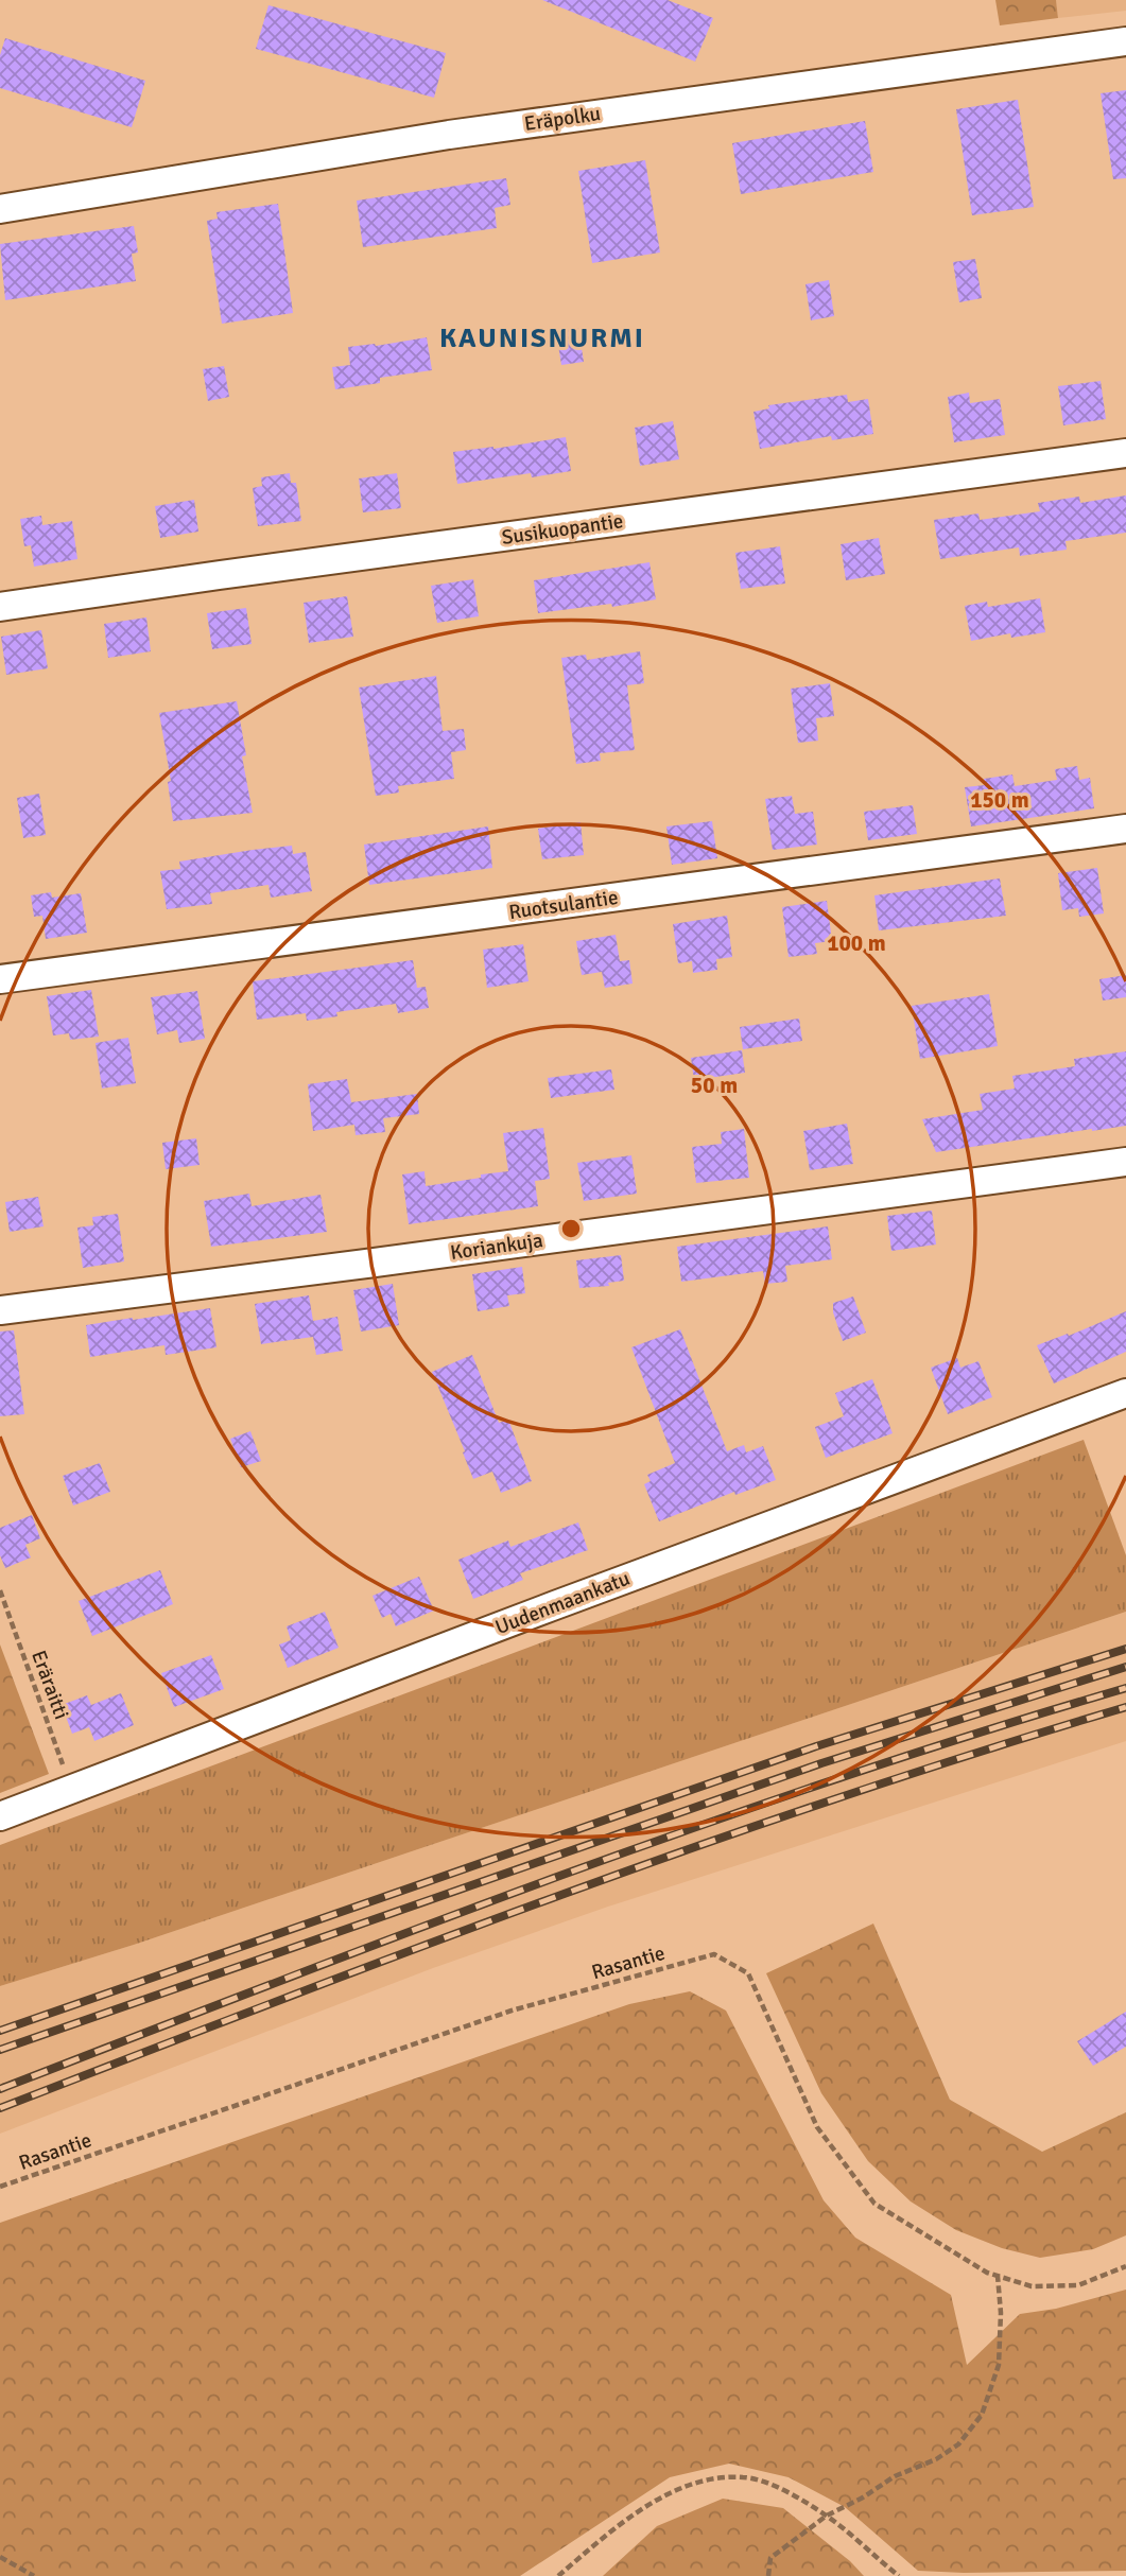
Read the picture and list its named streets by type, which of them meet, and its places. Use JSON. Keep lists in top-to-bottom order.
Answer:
{
  "streets": {
    "street": [
      "Eräpolku",
      "Susikuopantie",
      "Ruotsulantie",
      "Koriankuja",
      "Uudenmaankatu"
    ],
    "path": ["Eräraitti", "Rasantie"]
  },
  "crossings": [
    ["Uudenmaankatu", "Eräraitti"]
  ],
  "districts": ["KAUNISNURMI"],
  "rings": ["150 m", "100 m", "50 m"]
}
